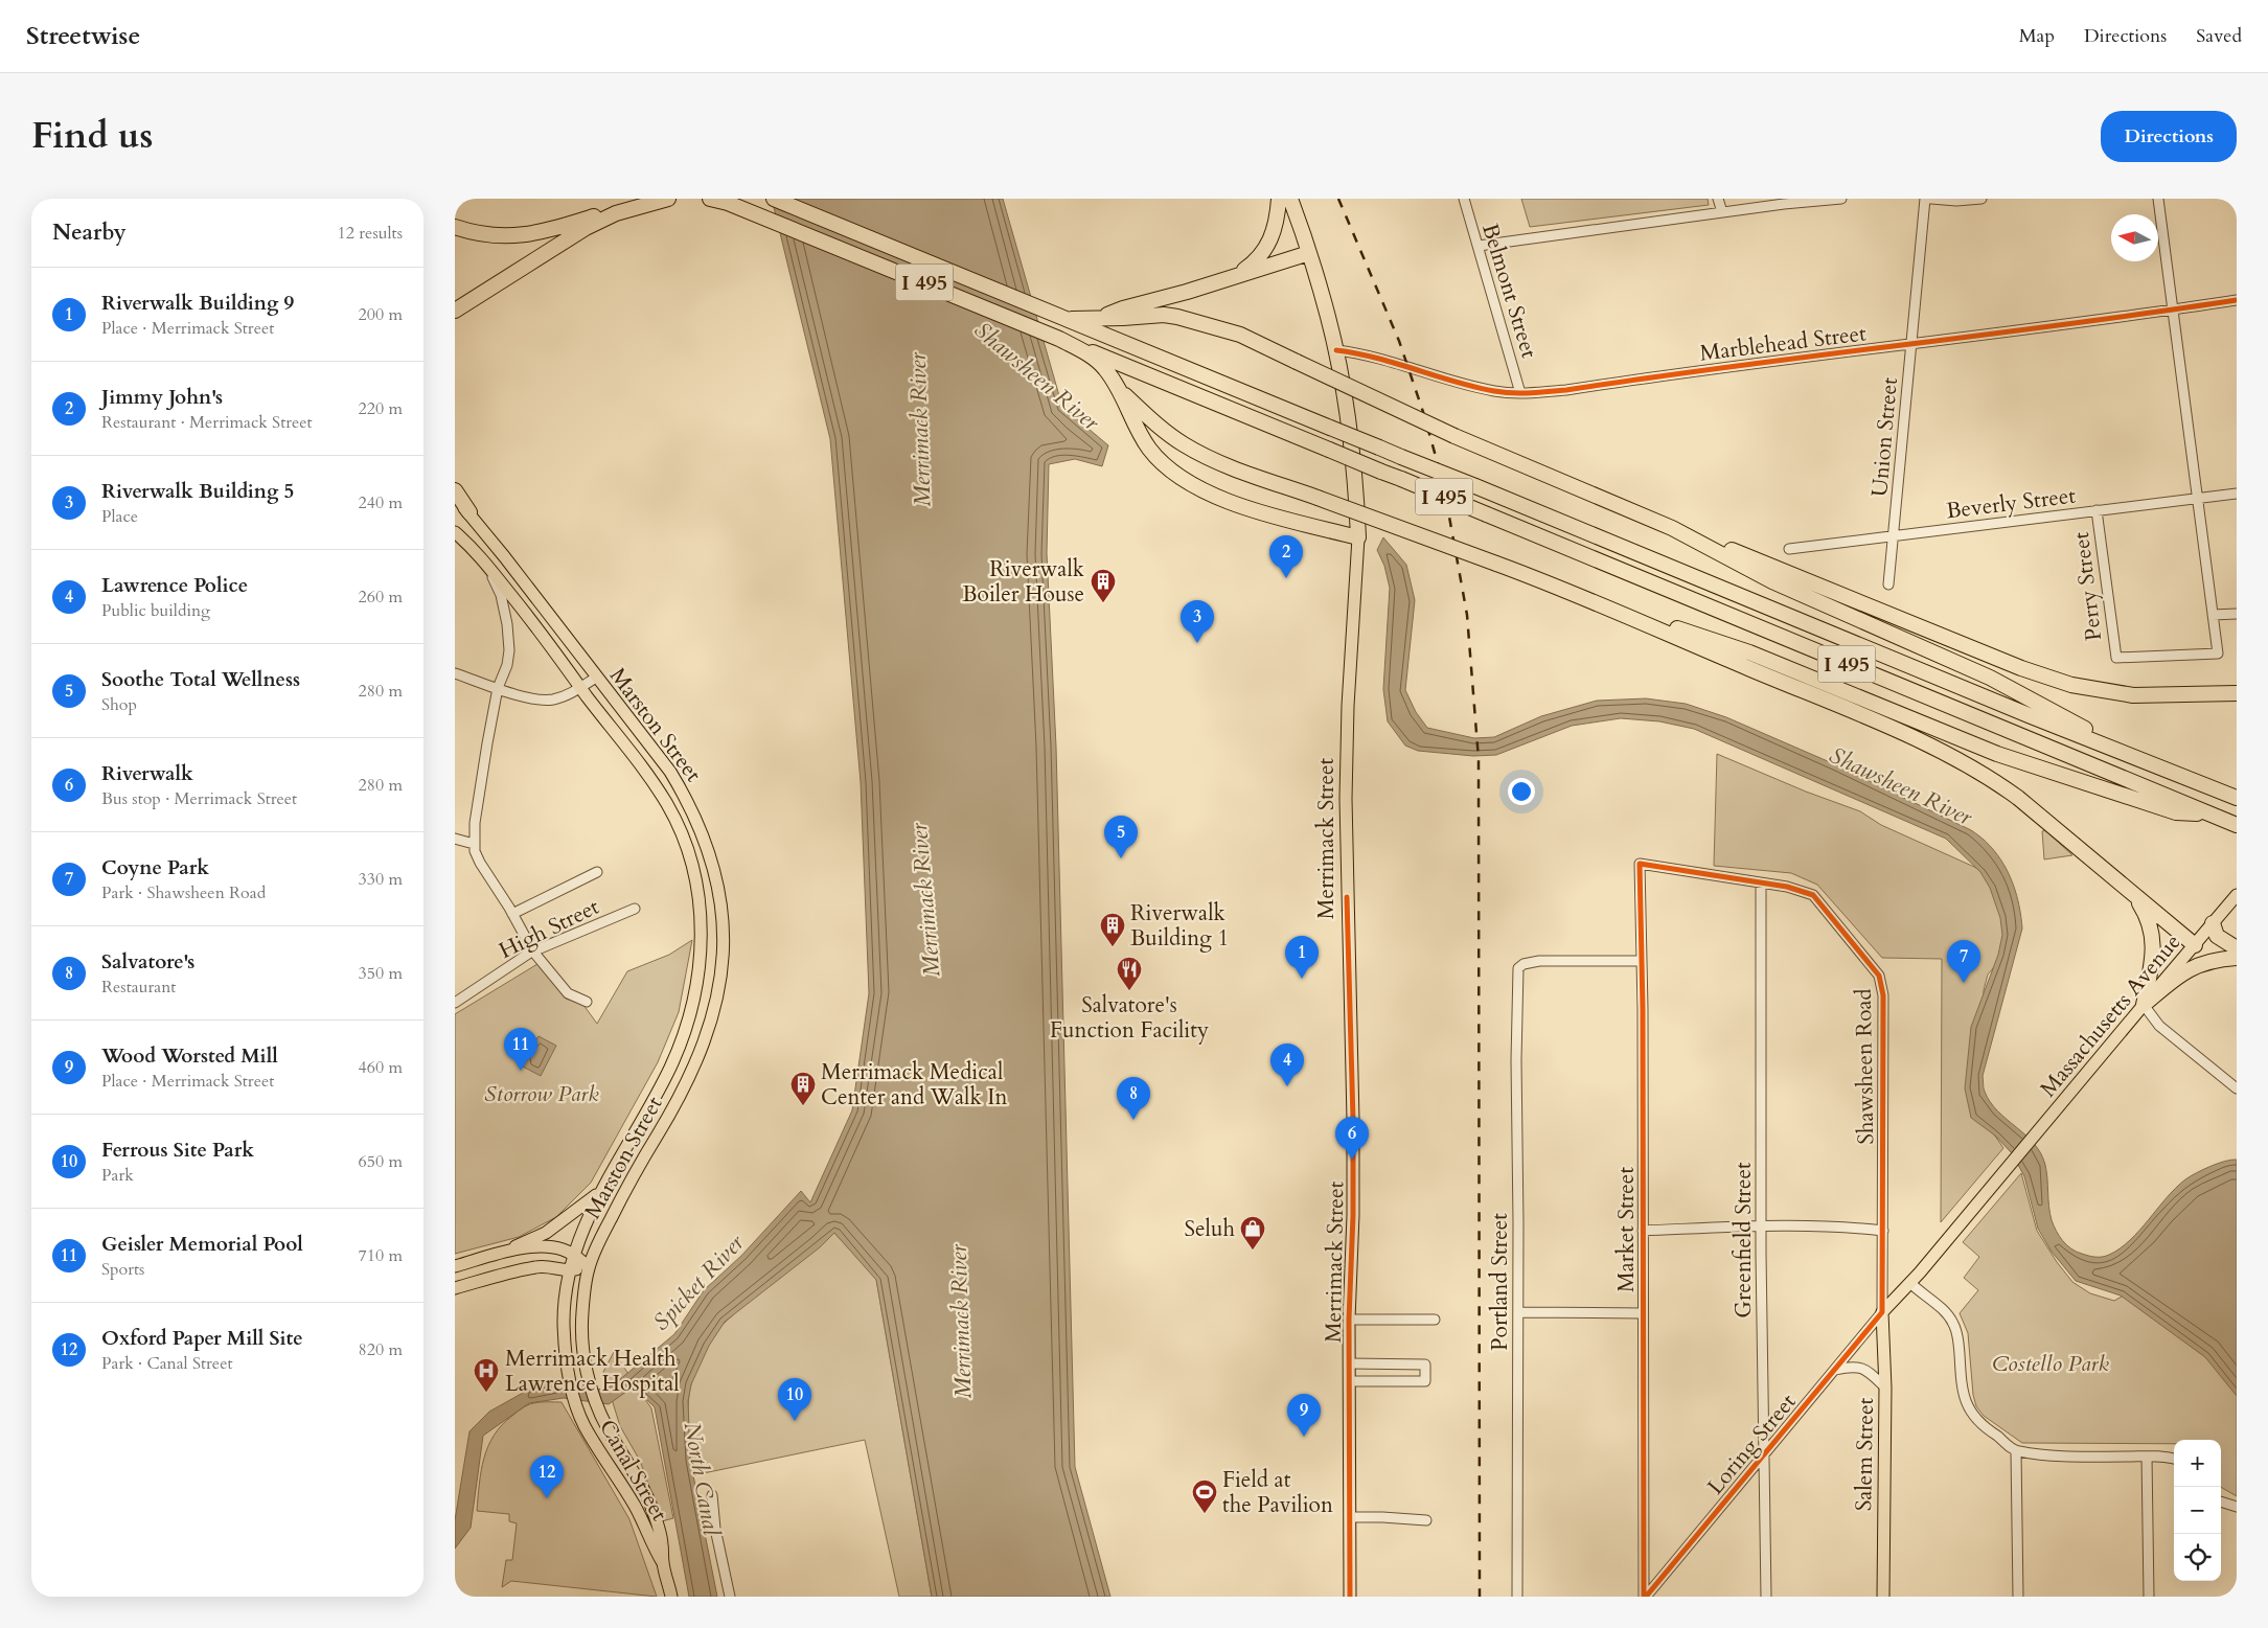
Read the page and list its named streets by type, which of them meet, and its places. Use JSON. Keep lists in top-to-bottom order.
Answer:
{
  "streets": {
    "highway": ["I 495", "Merrimack Street"],
    "main road": [
      "Marston Street",
      "Massachusetts Avenue",
      "Loring Street",
      "Salem Street",
      "Canal Street"
    ],
    "street": [
      "Belmont Street",
      "Marblehead Street",
      "Union Street",
      "Beverly Street",
      "Perry Street",
      "High Street",
      "Shawsheen Road",
      "Market Street",
      "Greenfield Street",
      "Portland Street"
    ]
  },
  "crossings": [
    ["Belmont Street", "Marblehead Street"],
    ["Marblehead Street", "Union Street"],
    ["Marblehead Street", "Merrimack Street"],
    ["Union Street", "Beverly Street"],
    ["Beverly Street", "Perry Street"],
    ["Marston Street", "Canal Street"],
    ["Massachusetts Avenue", "Loring Street"],
    ["Shawsheen Road", "Market Street"],
    ["Shawsheen Road", "Greenfield Street"],
    ["Shawsheen Road", "Loring Street"],
    ["Shawsheen Road", "Salem Street"],
    ["Market Street", "Portland Street"],
    ["Market Street", "Loring Street"],
    ["Greenfield Street", "Loring Street"],
    ["Loring Street", "Salem Street"]
  ],
  "water": [
    "Shawsheen River",
    "Merrimack River",
    "Spicket River",
    "North Canal"
  ],
  "parks": ["Storrow Park", "Costello Park"],
  "places": {
    "building": ["Riverwalk Boiler House", "Riverwalk Building 1", "Merrimack Medical Center and Walk In"],
    "restaurant": ["Salvatore's Function Facility"],
    "shop": ["Seluh"],
    "hospital": ["Merrimack Health Lawrence Hospital"],
    "sports": ["Field at the Pavilion"]
  },
  "north": "left",
  "page": {
    "header": "Streetwise",
    "nav": ["Map", "Directions", "Saved"],
    "title": "Find us",
    "buttons": "Directions",
    "heading": ["Nearby", "12 results"],
    "list": [
      {
        "mark": "1",
        "name": "Riverwalk Building 9",
        "note": "Place · Merrimack Street",
        "value": "200 m"
      },
      {
        "mark": "2",
        "name": "Jimmy John's",
        "note": "Restaurant · Merrimack Street",
        "value": "220 m"
      },
      {
        "mark": "3",
        "name": "Riverwalk Building 5",
        "note": "Place",
        "value": "240 m"
      },
      {
        "mark": "4",
        "name": "Lawrence Police",
        "note": "Public building",
        "value": "260 m"
      },
      {
        "mark": "5",
        "name": "Soothe Total Wellness",
        "note": "Shop",
        "value": "280 m"
      },
      {
        "mark": "6",
        "name": "Riverwalk",
        "note": "Bus stop · Merrimack Street",
        "value": "280 m"
      },
      {
        "mark": "7",
        "name": "Coyne Park",
        "note": "Park · Shawsheen Road",
        "value": "330 m"
      },
      {
        "mark": "8",
        "name": "Salvatore's",
        "note": "Restaurant",
        "value": "350 m"
      },
      {
        "mark": "9",
        "name": "Wood Worsted Mill",
        "note": "Place · Merrimack Street",
        "value": "460 m"
      },
      {
        "mark": "10",
        "name": "Ferrous Site Park",
        "note": "Park",
        "value": "650 m"
      },
      {
        "mark": "11",
        "name": "Geisler Memorial Pool",
        "note": "Sports",
        "value": "710 m"
      },
      {
        "mark": "12",
        "name": "Oxford Paper Mill Site",
        "note": "Park · Canal Street",
        "value": "820 m"
      }
    ],
    "pins": [
      "2",
      "3",
      "5",
      "1",
      "7",
      "11",
      "4",
      "8",
      "6",
      "10",
      "9",
      "12"
    ],
    "map_buttons": ["+", "−"]
  }
}
